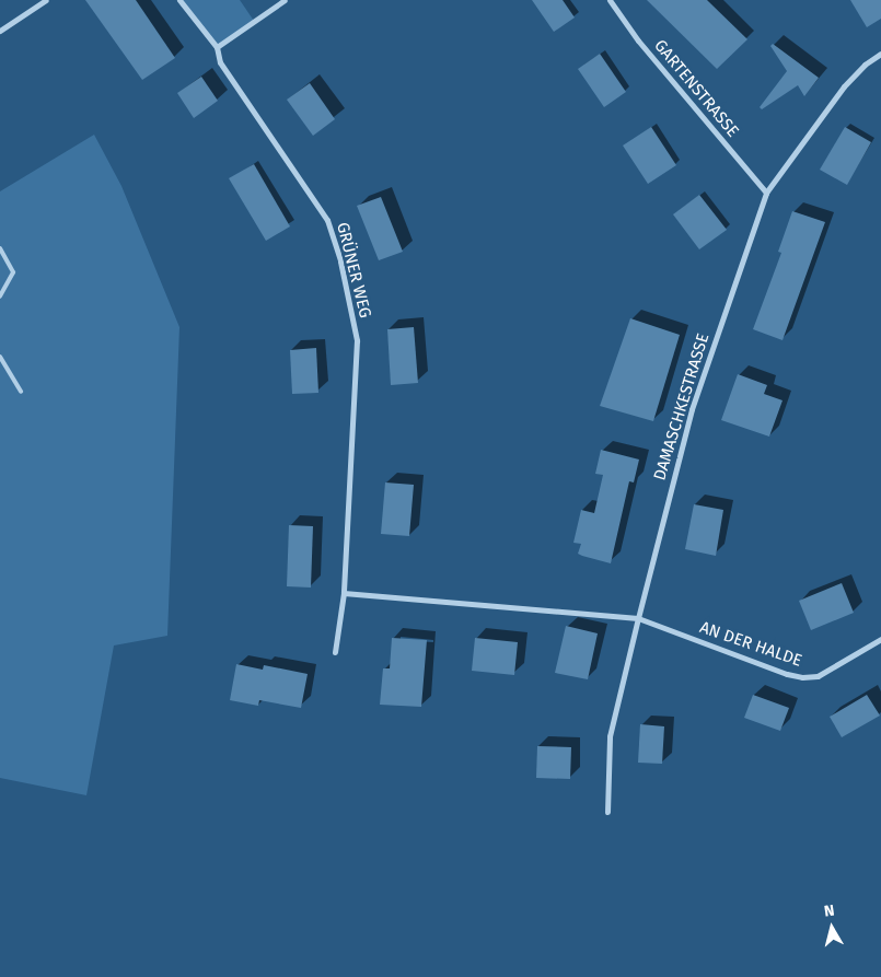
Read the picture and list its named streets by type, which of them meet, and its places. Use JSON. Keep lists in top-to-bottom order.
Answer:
{
  "streets": {
    "street": [
      "GARTENSTRASSE",
      "GRÜNER WEG",
      "DAMASCHKESTRASSE",
      "AN DER HALDE"
    ]
  },
  "crossings": [
    ["GARTENSTRASSE", "DAMASCHKESTRASSE"],
    ["DAMASCHKESTRASSE", "AN DER HALDE"]
  ],
  "north": "top"
}
